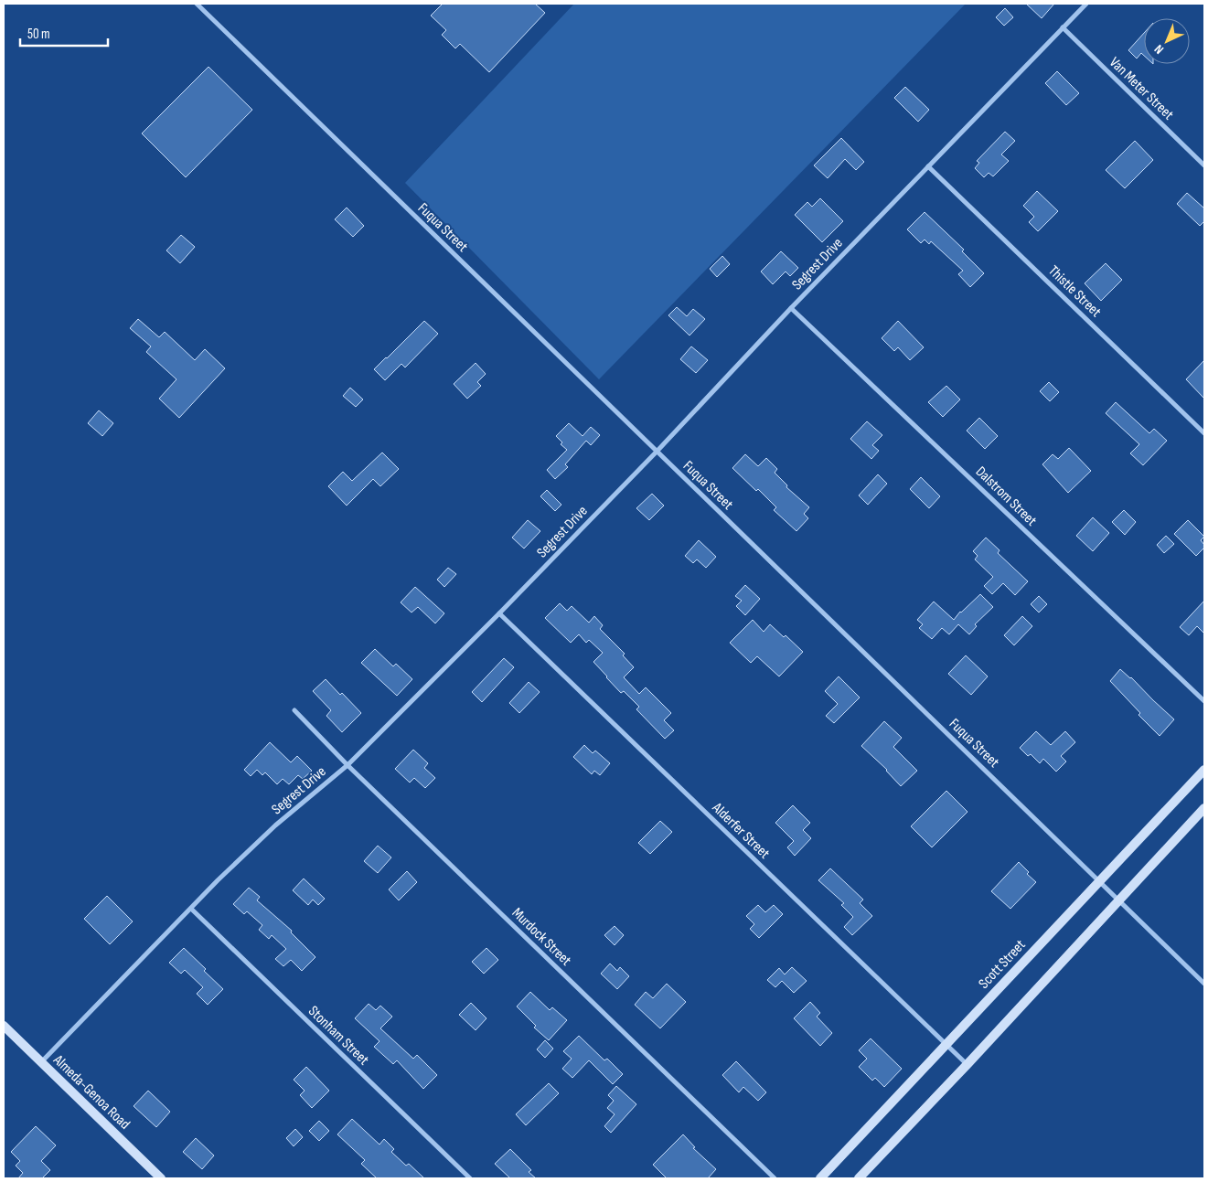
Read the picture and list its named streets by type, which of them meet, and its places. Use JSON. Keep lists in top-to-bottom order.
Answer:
{
  "streets": {
    "main road": ["Scott Street", "Almeda-Genoa Road"],
    "street": [
      "Van Meter Street",
      "Fuqua Street",
      "Segrest Drive",
      "Thistle Street",
      "Dalstrom Street",
      "Alderfer Street",
      "Murdock Street",
      "Stonham Street"
    ]
  },
  "crossings": [
    ["Van Meter Street", "Segrest Drive"],
    ["Fuqua Street", "Segrest Drive"],
    ["Fuqua Street", "Scott Street"],
    ["Segrest Drive", "Thistle Street"],
    ["Segrest Drive", "Dalstrom Street"],
    ["Segrest Drive", "Alderfer Street"],
    ["Segrest Drive", "Murdock Street"],
    ["Segrest Drive", "Stonham Street"],
    ["Segrest Drive", "Almeda-Genoa Road"],
    ["Alderfer Street", "Scott Street"]
  ],
  "scale_bar": "50 m",
  "north": "bottom left"
}
